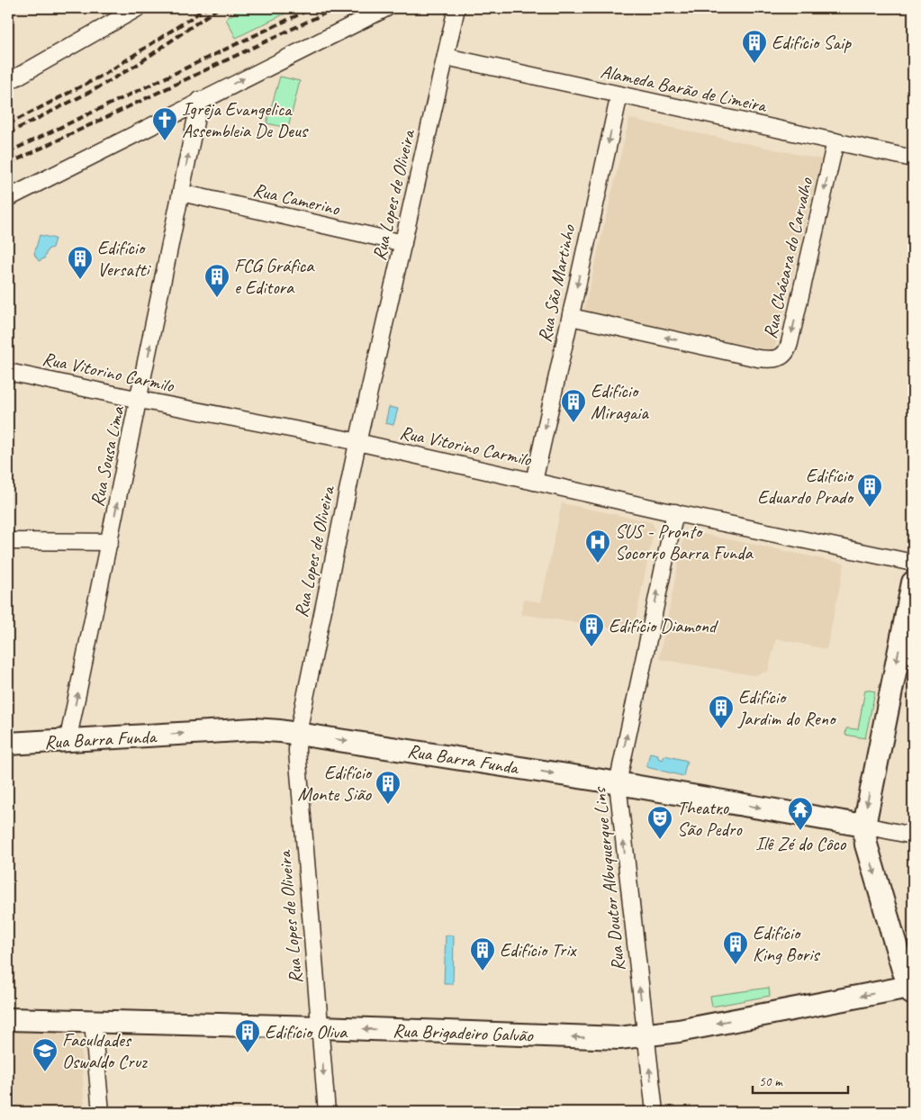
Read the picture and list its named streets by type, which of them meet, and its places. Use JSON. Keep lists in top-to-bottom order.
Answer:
{
  "streets": {
    "street": [
      "Alameda Barão de Limeira",
      "Rua Lopes de Oliveira",
      "Rua Camerino",
      "Rua Chácara do Carvalho",
      "Rua São Martinho",
      "Rua Vitorino Carmilo",
      "Rua Sousa Lima",
      "Rua Barra Funda",
      "Rua Doutor Albuquerque Lins",
      "Rua Brigadeiro Galvão"
    ]
  },
  "crossings": [
    ["Alameda Barão de Limeira", "Rua Lopes de Oliveira"],
    ["Alameda Barão de Limeira", "Rua Chácara do Carvalho"],
    ["Alameda Barão de Limeira", "Rua São Martinho"],
    ["Rua Lopes de Oliveira", "Rua Camerino"],
    ["Rua Lopes de Oliveira", "Rua Vitorino Carmilo"],
    ["Rua Lopes de Oliveira", "Rua Barra Funda"],
    ["Rua Lopes de Oliveira", "Rua Brigadeiro Galvão"],
    ["Rua Camerino", "Rua Sousa Lima"],
    ["Rua Chácara do Carvalho", "Rua São Martinho"],
    ["Rua São Martinho", "Rua Vitorino Carmilo"],
    ["Rua Vitorino Carmilo", "Rua Sousa Lima"],
    ["Rua Vitorino Carmilo", "Rua Doutor Albuquerque Lins"],
    ["Rua Sousa Lima", "Rua Barra Funda"],
    ["Rua Barra Funda", "Rua Doutor Albuquerque Lins"],
    ["Rua Doutor Albuquerque Lins", "Rua Brigadeiro Galvão"]
  ],
  "one_way": [
    "Rua São Martinho",
    "Rua Sousa Lima",
    "Rua Barra Funda",
    "Rua Doutor Albuquerque Lins",
    "Rua Brigadeiro Galvão"
  ],
  "places": {
    "building": [
      "Edifício Saip",
      "Edifício Versatti",
      "FCG Gráfica e Editora",
      "Edifício Miragaia",
      "Edifício Eduardo Prado",
      "Edifício Diamond",
      "Edifício Jardim do Reno",
      "Edifício Monte Sião",
      "Edifício King Boris",
      "Edifício Trix",
      "Edifício Oliva"
    ],
    "church": ["Igreja Evangelica Assembleia De Deus"],
    "hospital": ["SUS - Pronto Socorro Barra Funda"],
    "temple": ["Ilê Zé do Côco"],
    "theatre": ["Theatro São Pedro"],
    "school or university": ["Faculdades Oswaldo Cruz"]
  },
  "scale_bar": "50 m"
}
